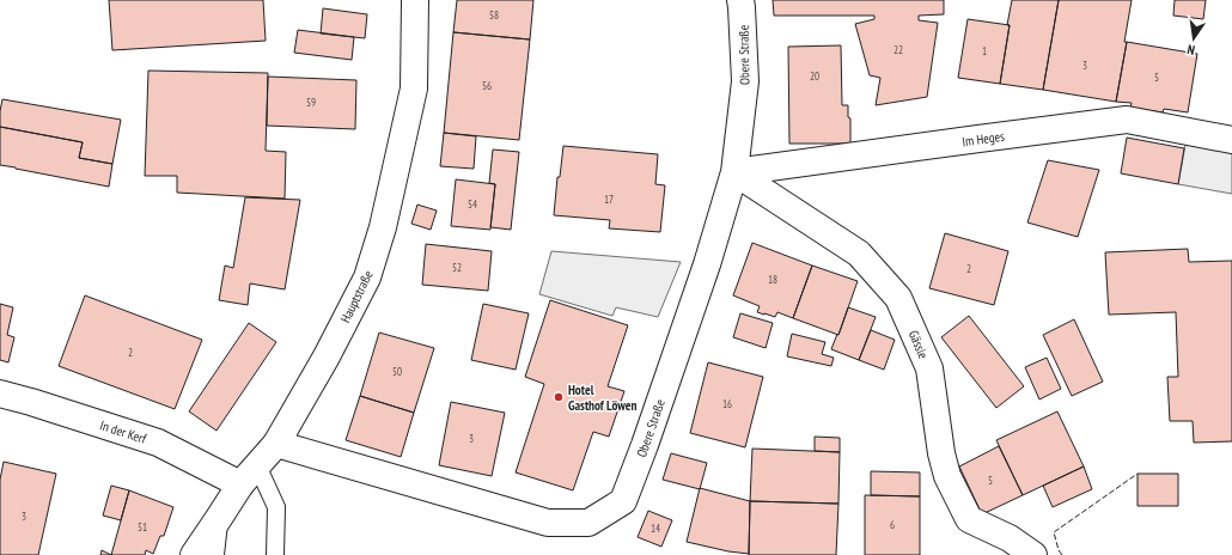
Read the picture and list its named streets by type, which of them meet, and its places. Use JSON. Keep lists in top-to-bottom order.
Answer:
{
  "streets": {
    "street": [
      "Obere Straße",
      "Im Heges",
      "Hauptstraße",
      "Gässle",
      "In der Kerf"
    ]
  },
  "crossings": [
    ["Obere Straße", "Im Heges"],
    ["Obere Straße", "Hauptstraße"],
    ["Obere Straße", "Gässle"],
    ["Im Heges", "Gässle"],
    ["Hauptstraße", "In der Kerf"]
  ],
  "places": ["Hotel Gasthof Löwen"],
  "house_numbers": [
    "58",
    "22",
    "1",
    "3",
    "20",
    "5",
    "56",
    "59",
    "17",
    "54",
    "52",
    "2",
    "18",
    "2",
    "50",
    "16",
    "3",
    "5",
    "3",
    "6",
    "51",
    "14"
  ],
  "north": "bottom"
}
